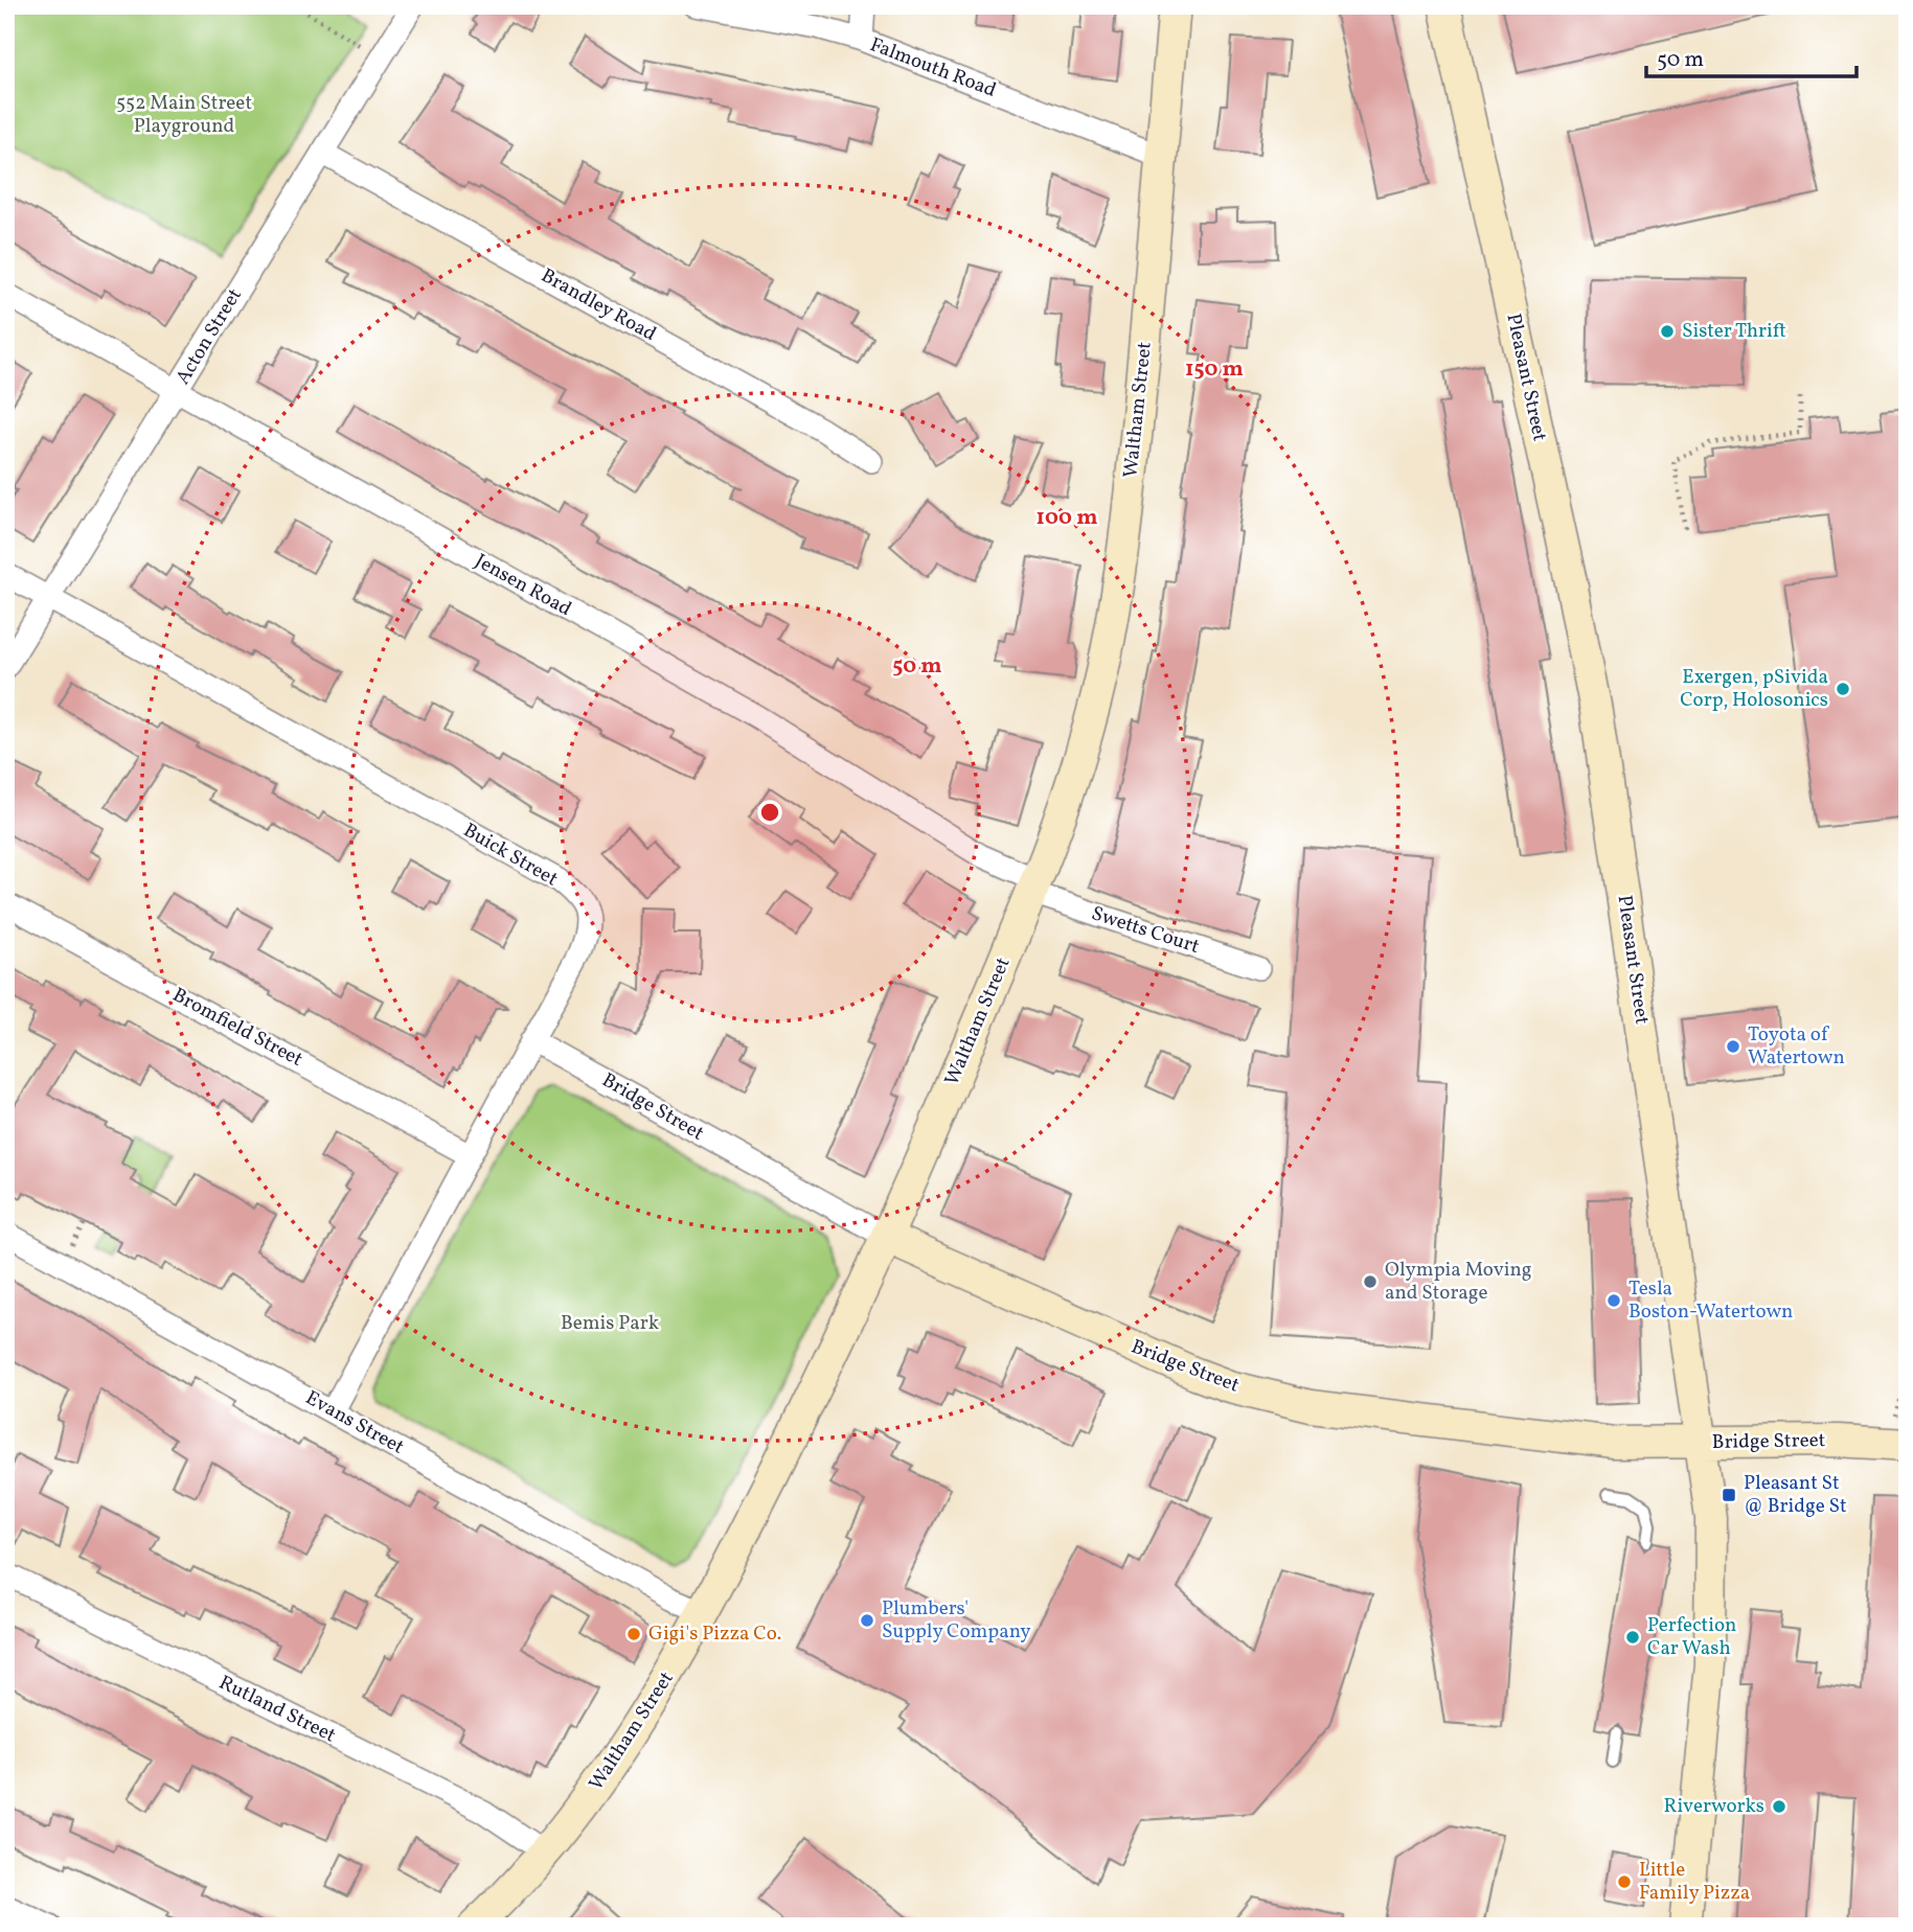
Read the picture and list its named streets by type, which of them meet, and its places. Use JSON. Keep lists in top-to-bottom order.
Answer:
{
  "streets": {
    "street": [
      "Falmouth Road",
      "Brandley Road",
      "Acton Street",
      "Pleasant Street",
      "Waltham Street",
      "Jensen Road",
      "Buick Street",
      "Swetts Court",
      "Bromfield Street",
      "Bridge Street",
      "Evans Street",
      "Rutland Street"
    ]
  },
  "crossings": [
    ["Falmouth Road", "Waltham Street"],
    ["Brandley Road", "Acton Street"],
    ["Acton Street", "Jensen Road"],
    ["Acton Street", "Buick Street"],
    ["Pleasant Street", "Bridge Street"],
    ["Waltham Street", "Jensen Road"],
    ["Waltham Street", "Swetts Court"],
    ["Waltham Street", "Bridge Street"],
    ["Waltham Street", "Evans Street"],
    ["Waltham Street", "Rutland Street"],
    ["Jensen Road", "Swetts Court"],
    ["Buick Street", "Bromfield Street"],
    ["Buick Street", "Bridge Street"],
    ["Buick Street", "Evans Street"]
  ],
  "parks": ["552 Main Street Playground", "Bemis Park"],
  "places": {
    "other": [
      "Sister Thrift",
      "Exergen, pSivida Corp, Holosonics",
      "Toyota of Watertown",
      "Olympia Moving and Storage",
      "Tesla Boston-Watertown",
      "Plumbers' Supply Company",
      "Gigi's Pizza Co.",
      "Perfection Car Wash",
      "Riverworks",
      "Little Family Pizza"
    ],
    "transit": ["Pleasant St @ Bridge St"]
  },
  "scale_bar": "50 m",
  "rings": ["150 m", "100 m", "50 m"]
}
